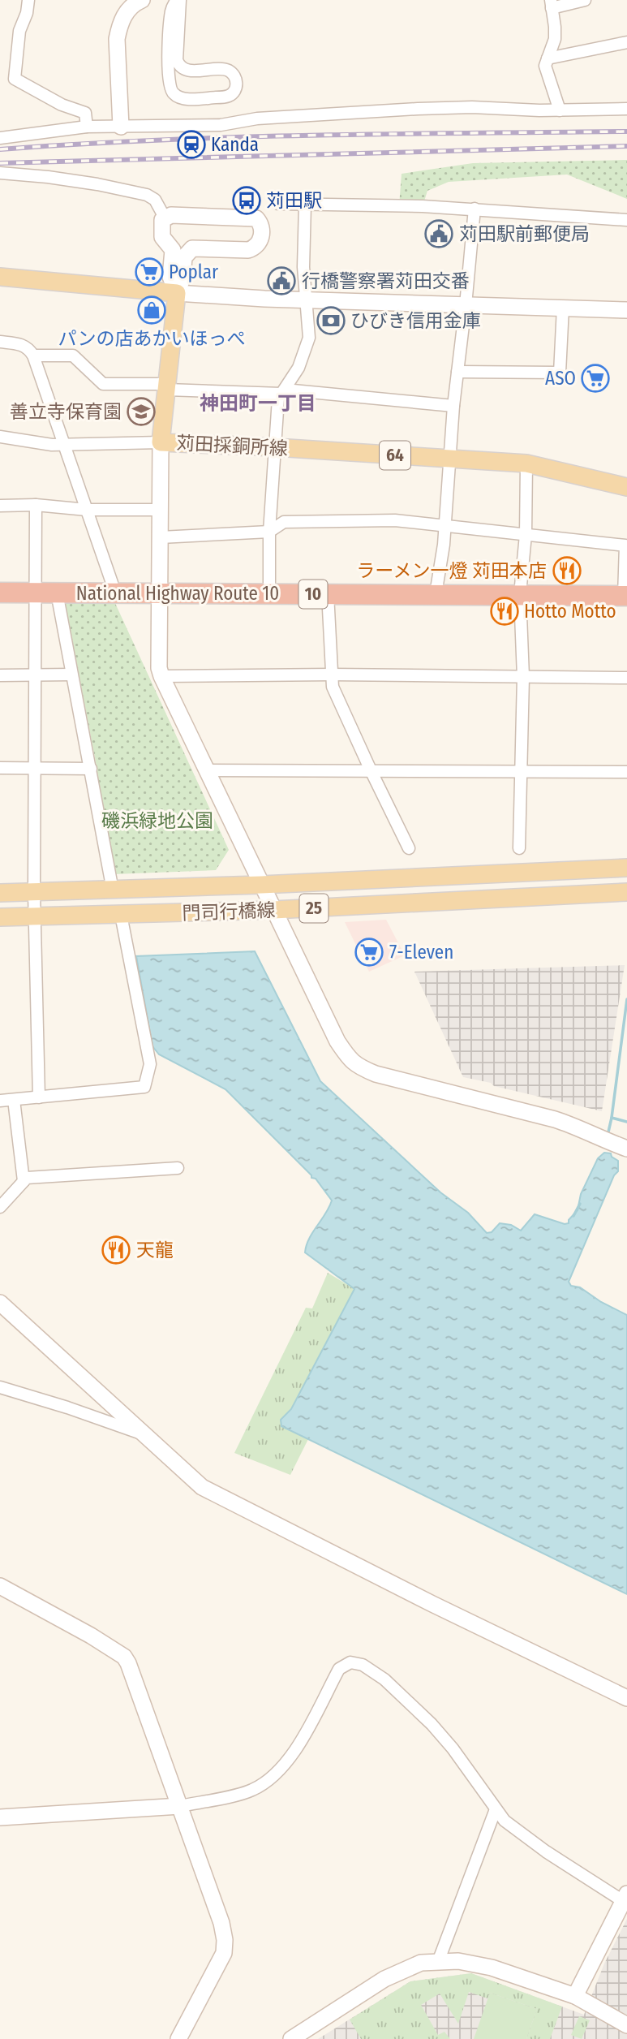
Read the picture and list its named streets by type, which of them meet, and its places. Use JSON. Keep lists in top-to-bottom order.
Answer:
{
  "streets": {
    "highway": ["National Highway Route 10", "10"],
    "main road": [
      "苅田採銅所線",
      "64",
      "25",
      "門司行橋線"
    ]
  },
  "districts": ["神田町一丁目"],
  "parks": ["磯浜緑地公園"],
  "places": {
    "station": ["Kanda"],
    "bus stop": ["苅田駅"],
    "public building": ["苅田駅前郵便局", "行橋警察署苅田交番"],
    "supermarket": ["Poplar", "ASO", "7-Eleven"],
    "shop": ["パンの店あかいほっぺ"],
    "bank": ["ひびき信用金庫"],
    "school or university": ["善立寺保育園"],
    "restaurant": ["ラーメン一燈 苅田本店", "Hotto Motto", "天龍"]
  }
}
